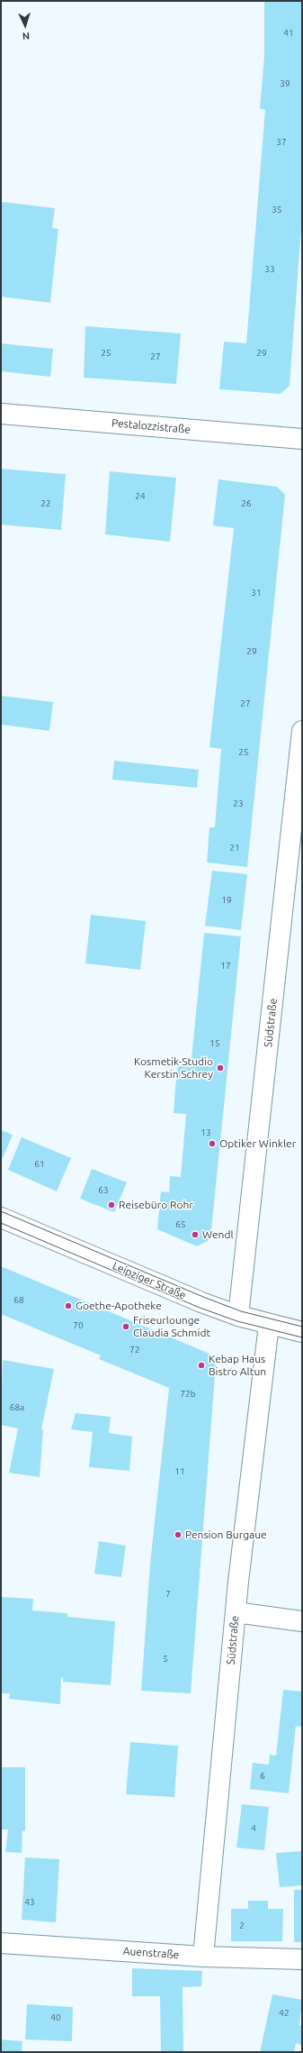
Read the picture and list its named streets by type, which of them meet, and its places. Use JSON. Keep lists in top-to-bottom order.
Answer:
{
  "streets": {
    "street": [
      "Pestalozzistraße",
      "Südstraße",
      "Leipziger Straße",
      "Auenstraße"
    ]
  },
  "crossings": [
    ["Südstraße", "Leipziger Straße"],
    ["Südstraße", "Auenstraße"]
  ],
  "places": [
    "Kosmetik-Studio Kerstin Schrey",
    "Optiker Winkler",
    "Reisebüro Rohr",
    "Wendl",
    "Goethe-Apotheke",
    "Friseurlounge Claudia Schmidt",
    "Kebap Haus Bistro Altun",
    "Pension Burgaue"
  ],
  "house_numbers": [
    "41",
    "39",
    "37",
    "35",
    "33",
    "25",
    "29",
    "27",
    "24",
    "22",
    "26",
    "31",
    "29",
    "27",
    "25",
    "23",
    "21",
    "19",
    "17",
    "15",
    "13",
    "61",
    "63",
    "65",
    "68",
    "70",
    "72",
    "72b",
    "68a",
    "11",
    "7",
    "5",
    "6",
    "4",
    "43",
    "2",
    "42",
    "40"
  ],
  "north": "bottom"
}
